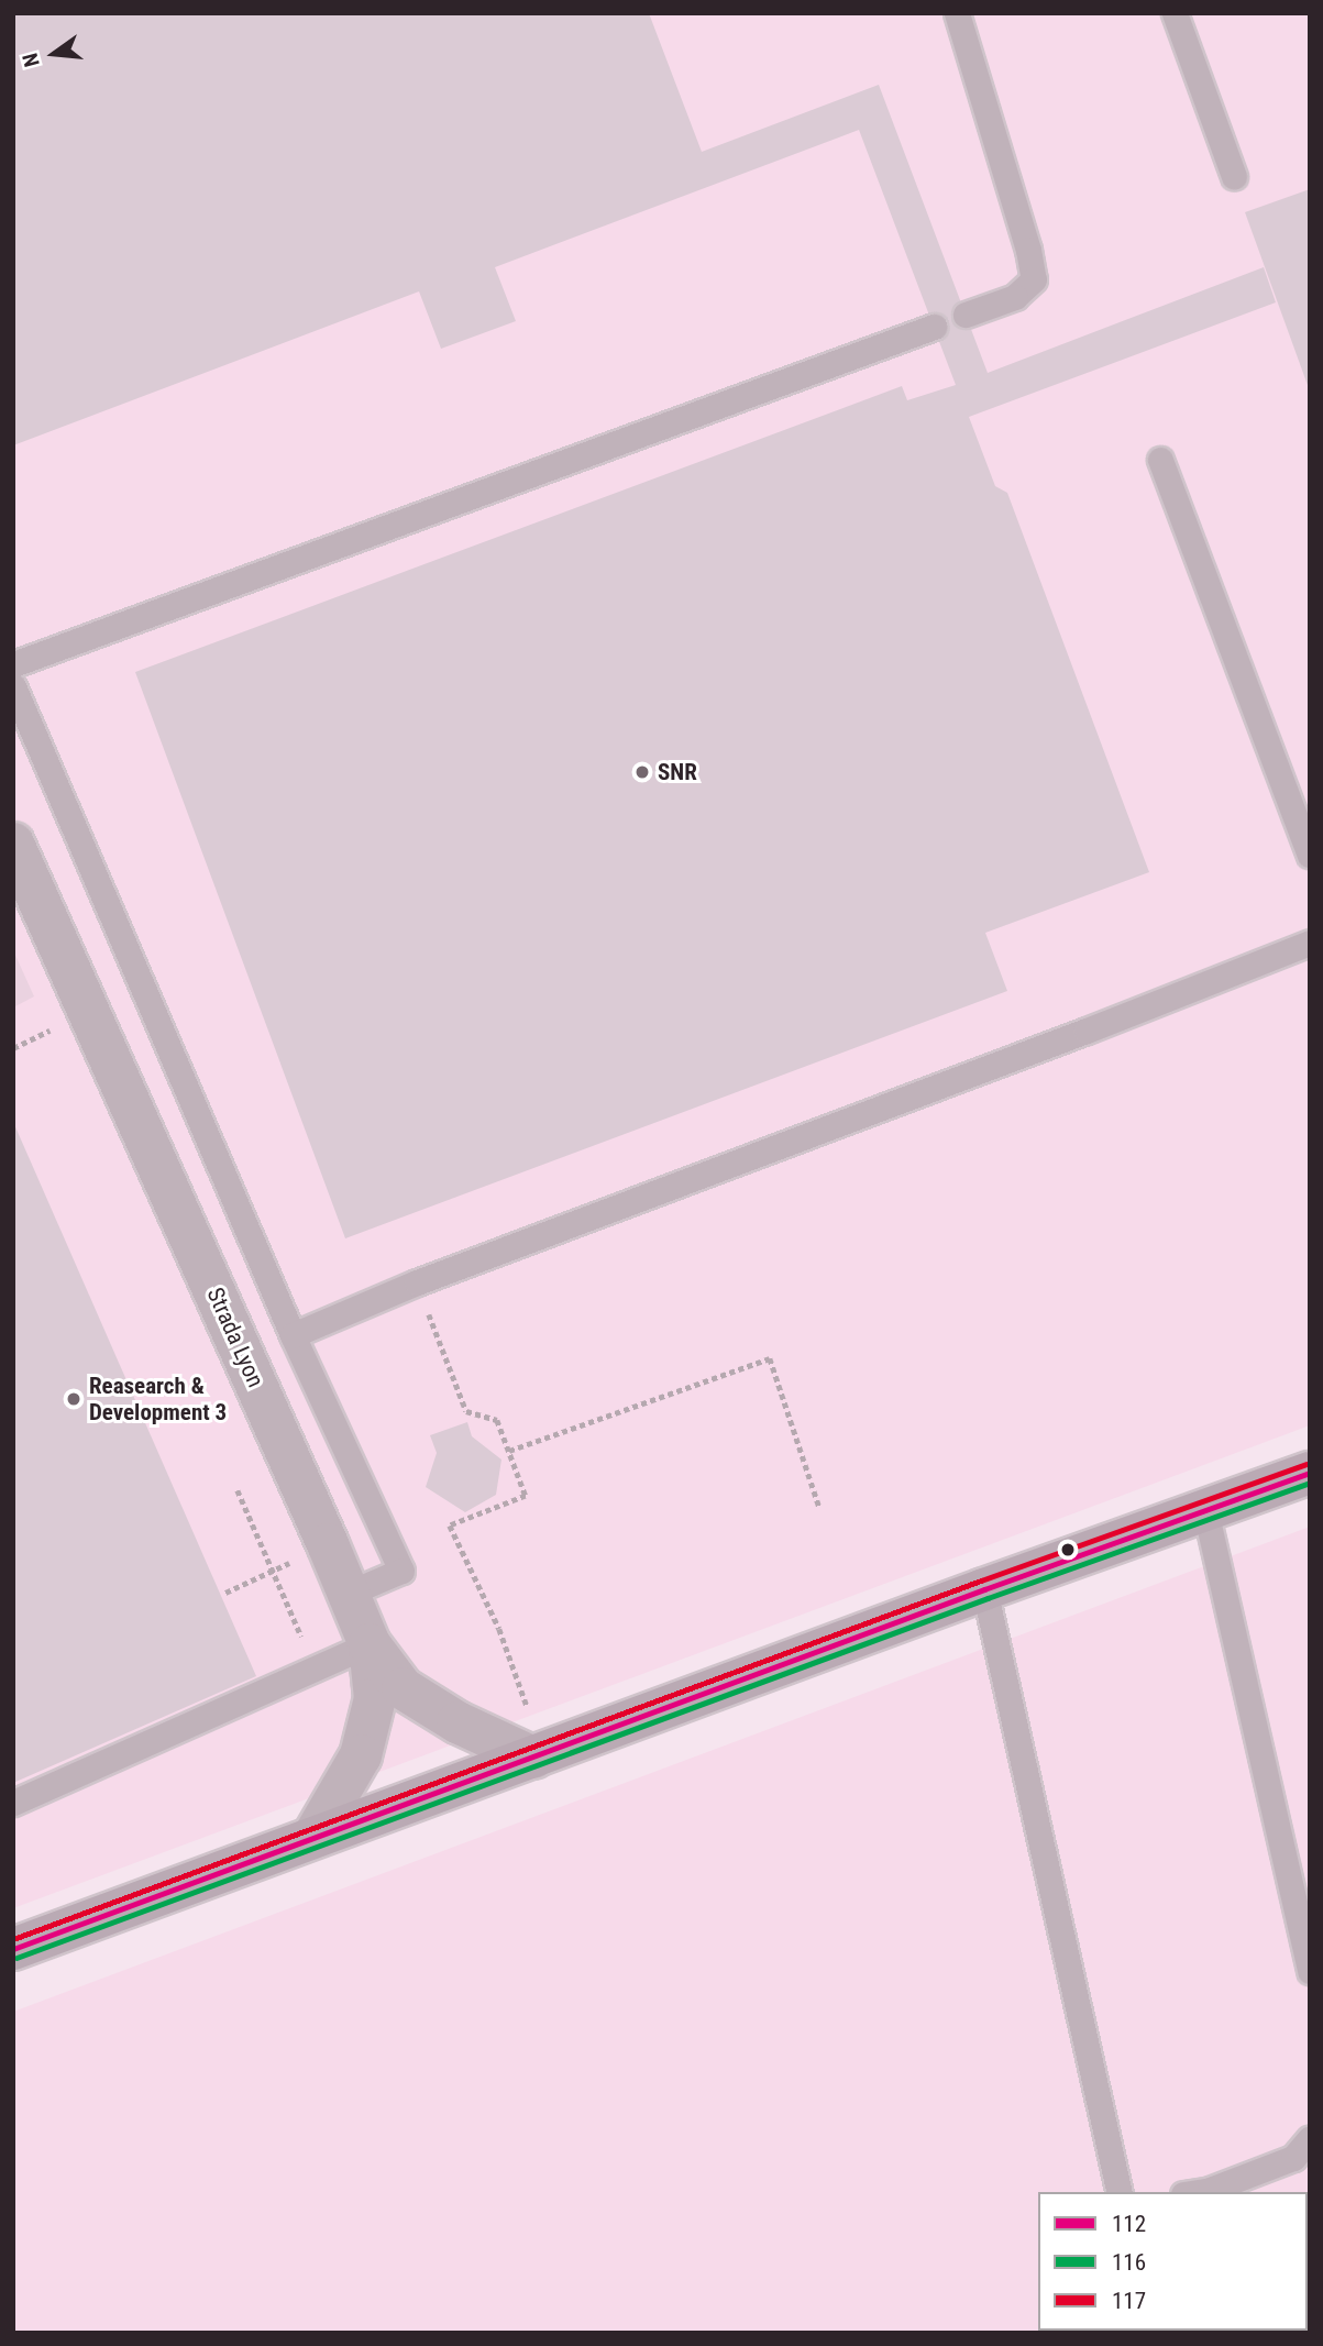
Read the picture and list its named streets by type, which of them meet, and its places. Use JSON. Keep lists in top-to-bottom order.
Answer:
{
  "streets": {
    "street": ["Strada Lyon"]
  },
  "places": ["SNR", "Reasearch & Development 3"],
  "lines": ["transit line 117", "transit line 112", "transit line 116"],
  "legend": ["112", "116", "117"],
  "north": "left"
}
